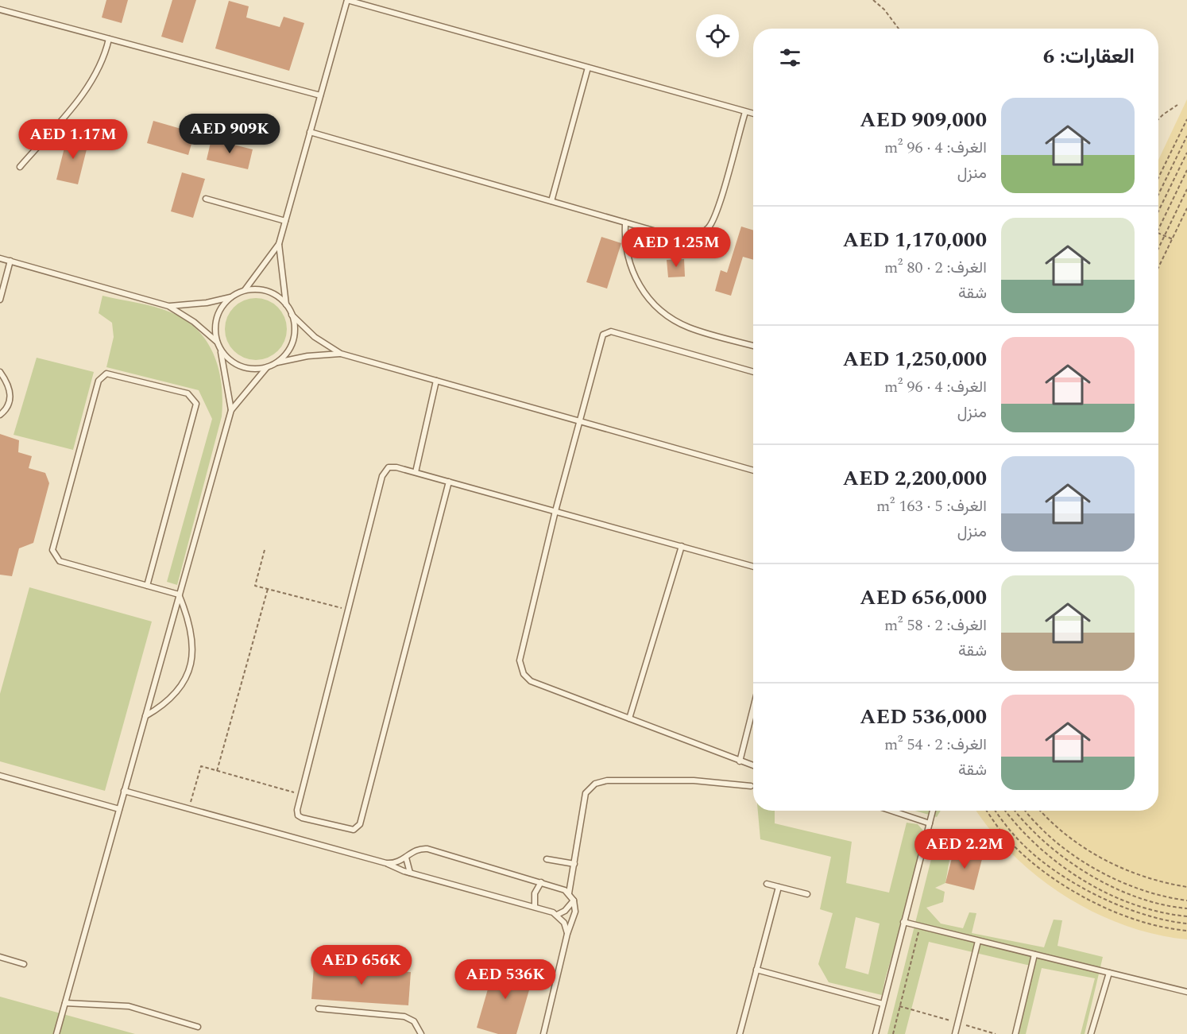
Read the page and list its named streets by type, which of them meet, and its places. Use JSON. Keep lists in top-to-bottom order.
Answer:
{
  "page": {
    "heading": "العقارات: 6",
    "list": [
      {
        "name": "AED 909,000",
        "note": "الغرف: 4 · 96 m² · منزل"
      },
      {
        "name": "AED 1,170,000",
        "note": "الغرف: 2 · 80 m² · شقة"
      },
      {
        "name": "AED 1,250,000",
        "note": "الغرف: 4 · 96 m² · منزل"
      },
      {
        "name": "AED 2,200,000",
        "note": "الغرف: 5 · 163 m² · منزل"
      },
      {
        "name": "AED 656,000",
        "note": "الغرف: 2 · 58 m² · شقة"
      },
      {
        "name": "AED 536,000",
        "note": "الغرف: 2 · 54 m² · شقة"
      }
    ],
    "price": [
      "AED 909K",
      "AED 1.17M",
      "AED 1.25M",
      "AED 2.2M",
      "AED 656K",
      "AED 536K"
    ]
  }
}
